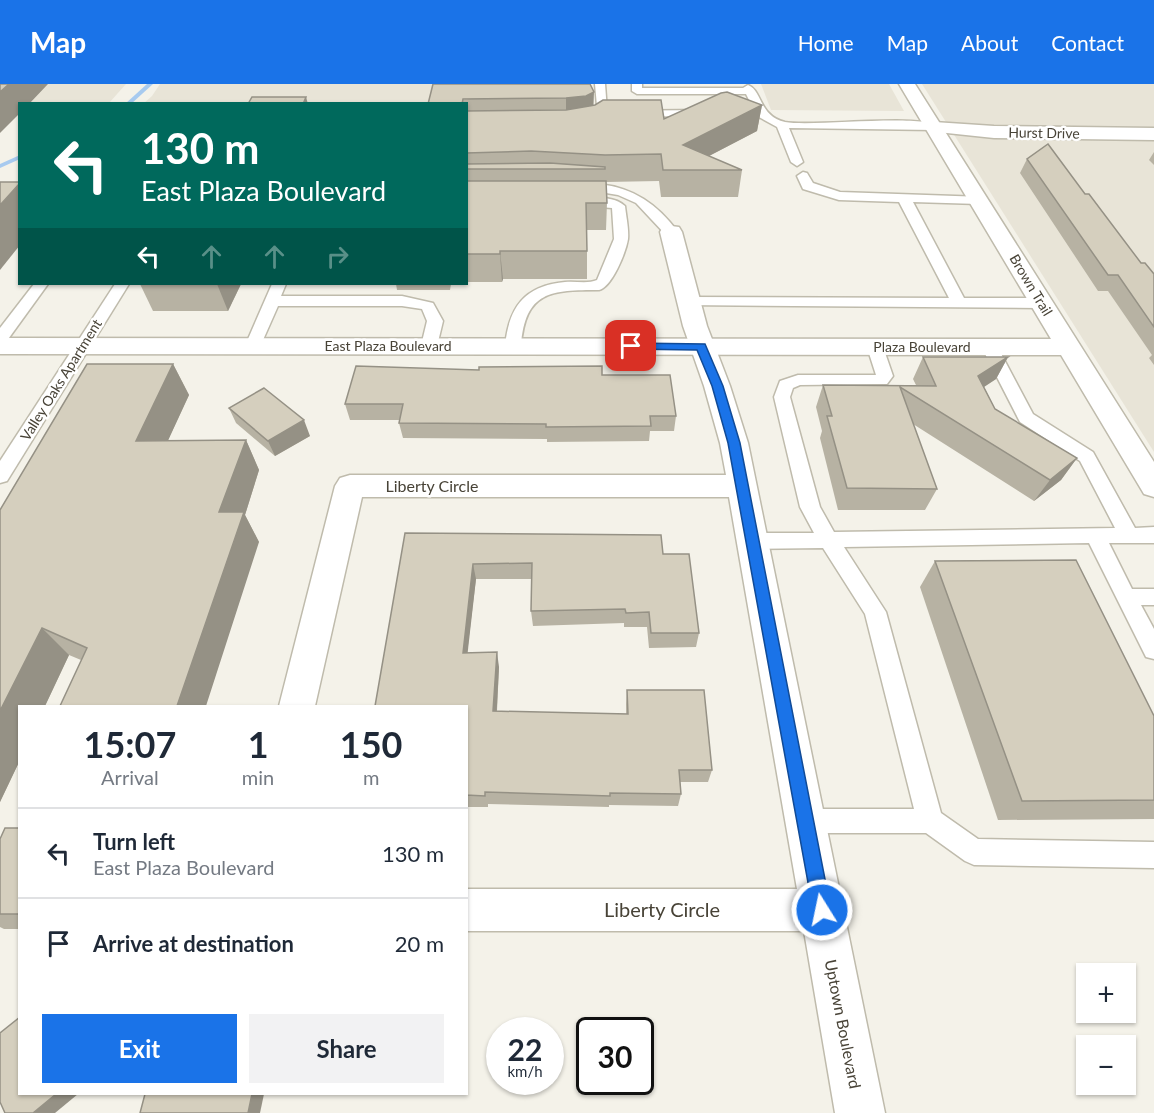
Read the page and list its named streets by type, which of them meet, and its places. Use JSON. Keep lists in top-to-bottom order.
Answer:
{
  "streets": {
    "street": [
      "Hurst Drive",
      "Brown Trail",
      "East Plaza Boulevard",
      "Plaza Boulevard",
      "Liberty Circle",
      "Uptown Boulevard"
    ],
    "lane": ["Valley Oaks Apartment"]
  },
  "crossings": [
    ["Hurst Drive", "Brown Trail"],
    ["Brown Trail", "Plaza Boulevard"],
    ["East Plaza Boulevard", "Plaza Boulevard"],
    ["East Plaza Boulevard", "Valley Oaks Apartment"],
    ["East Plaza Boulevard", "Uptown Boulevard"],
    ["Liberty Circle", "Uptown Boulevard"]
  ],
  "page": {
    "header": "Map",
    "nav": [
      "Home",
      "Map",
      "About",
      "Contact"
    ],
    "turn": ["130 m", "East Plaza Boulevard"],
    "eta": [
      "15:07",
      "Arrival",
      "1",
      "min",
      "150",
      "m"
    ],
    "list": [
      {
        "name": "Turn left",
        "note": "East Plaza Boulevard",
        "value": "130 m"
      },
      {
        "name": "Arrive at destination",
        "value": "20 m"
      }
    ],
    "map_buttons": ["+", "−"],
    "buttons": ["Exit", "Share"],
    "speed": "22 km/h",
    "limit": "30"
  }
}
